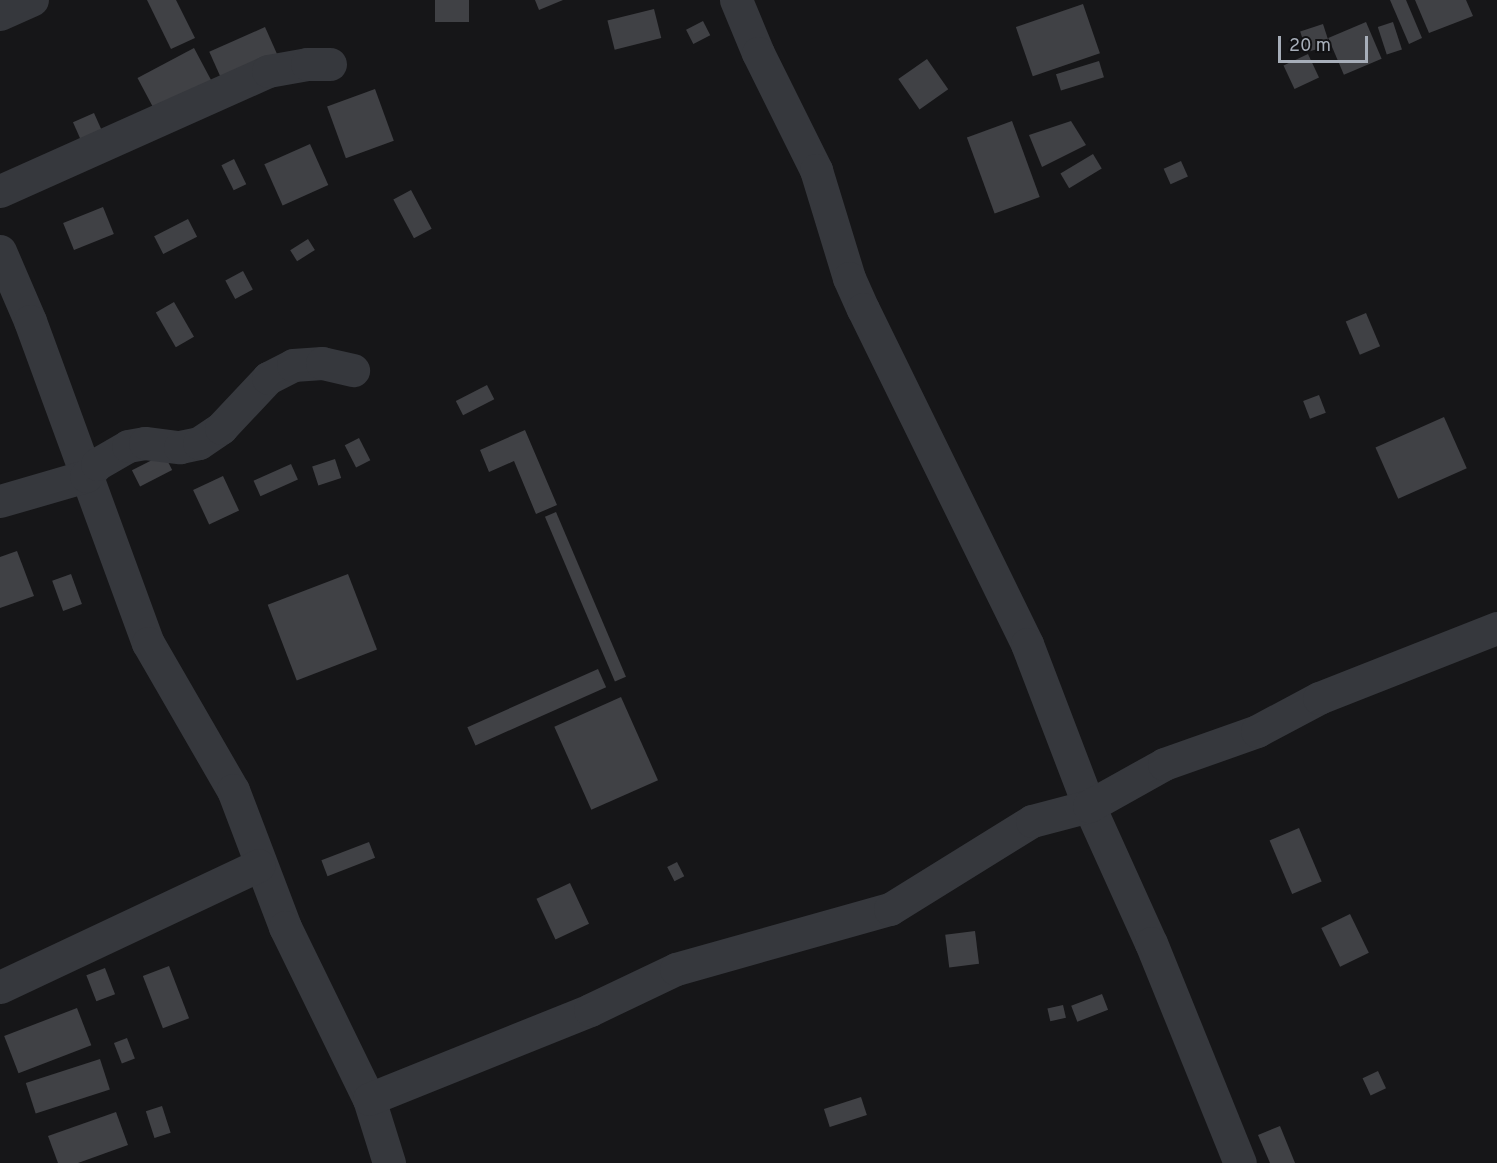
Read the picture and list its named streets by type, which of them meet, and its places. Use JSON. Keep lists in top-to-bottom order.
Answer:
{
  "scale_bar": "20 m"
}
